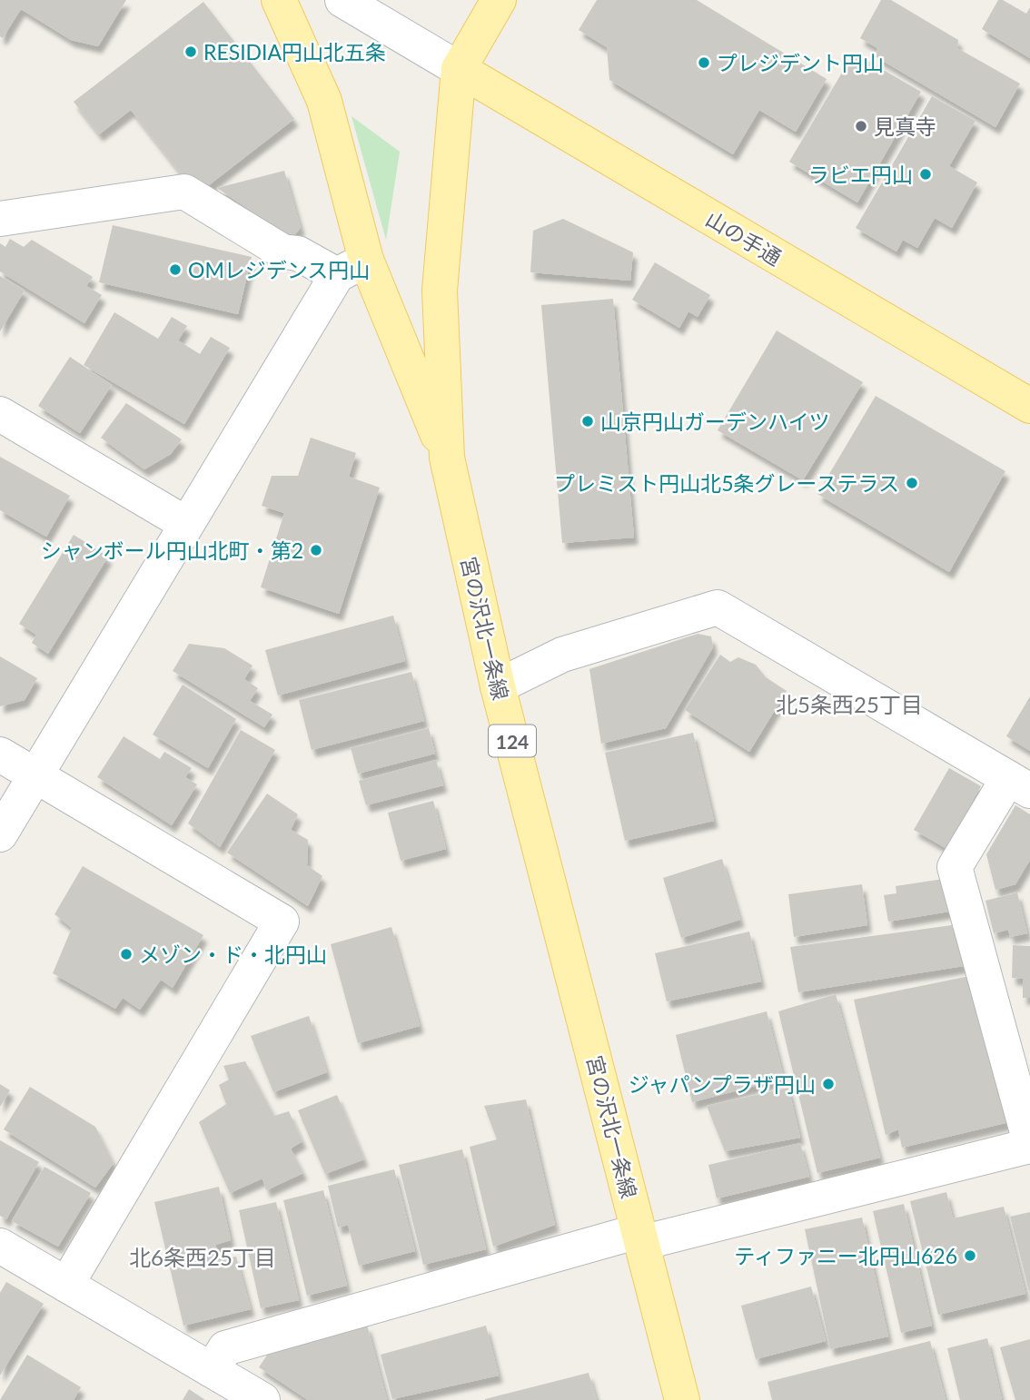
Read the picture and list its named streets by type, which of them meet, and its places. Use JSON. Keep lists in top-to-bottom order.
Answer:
{
  "streets": {
    "main road": ["山の手通", "宮の沢北一条線", "124"]
  },
  "crossings": [
    ["山の手通", "宮の沢北一条線"]
  ],
  "districts": ["北5条西25丁目", "北6条西25丁目"],
  "places": [
    "RESIDIA円山北五条",
    "プレジデント円山",
    "見真寺",
    "ラビエ円山",
    "OMレジデンス円山",
    "山京円山ガーデンハイツ",
    "プレミスト円山北5条グレーステラス",
    "シャンボール円山北町・第2",
    "メゾン・ド・北円山",
    "ジャパンプラザ円山",
    "ティファニー北円山626"
  ]
}
